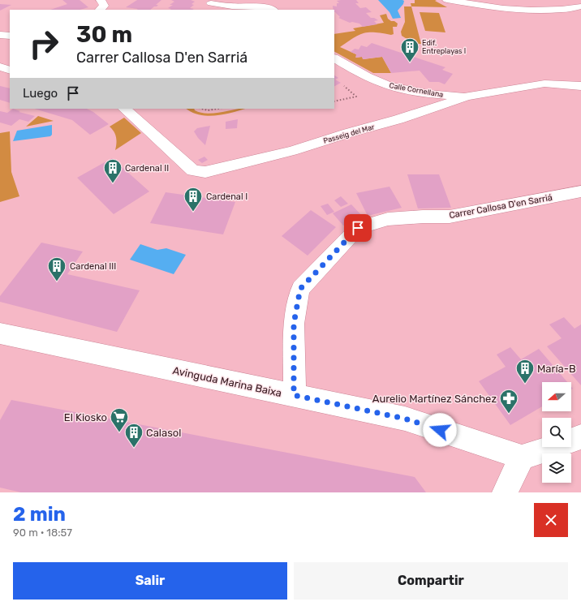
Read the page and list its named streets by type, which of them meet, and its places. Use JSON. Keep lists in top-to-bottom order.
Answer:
{
  "streets": {
    "street": [
      "Calle Cornellana",
      "Passeig del Mar",
      "Carrer Callosa D'en Sarriá",
      "Avinguda Marina Baixa"
    ]
  },
  "crossings": [
    ["Calle Cornellana", "Passeig del Mar"],
    ["Carrer Callosa D'en Sarriá", "Avinguda Marina Baixa"]
  ],
  "places": {
    "building": [
      "Edif. Entreplayas I",
      "Cardenal II",
      "Cardenal I",
      "Cardenal III",
      "María-B",
      "Calasol"
    ],
    "pharmacy": ["Aurelio Martínez Sánchez"],
    "supermarket": ["El Kiosko"]
  },
  "north": "left",
  "page": {
    "turn": ["30 m", "Carrer Callosa D'en Sarriá"],
    "then": "Luego",
    "heading": ["2 min", "90 m · 18:57"],
    "buttons": ["Salir", "Compartir"]
  }
}
